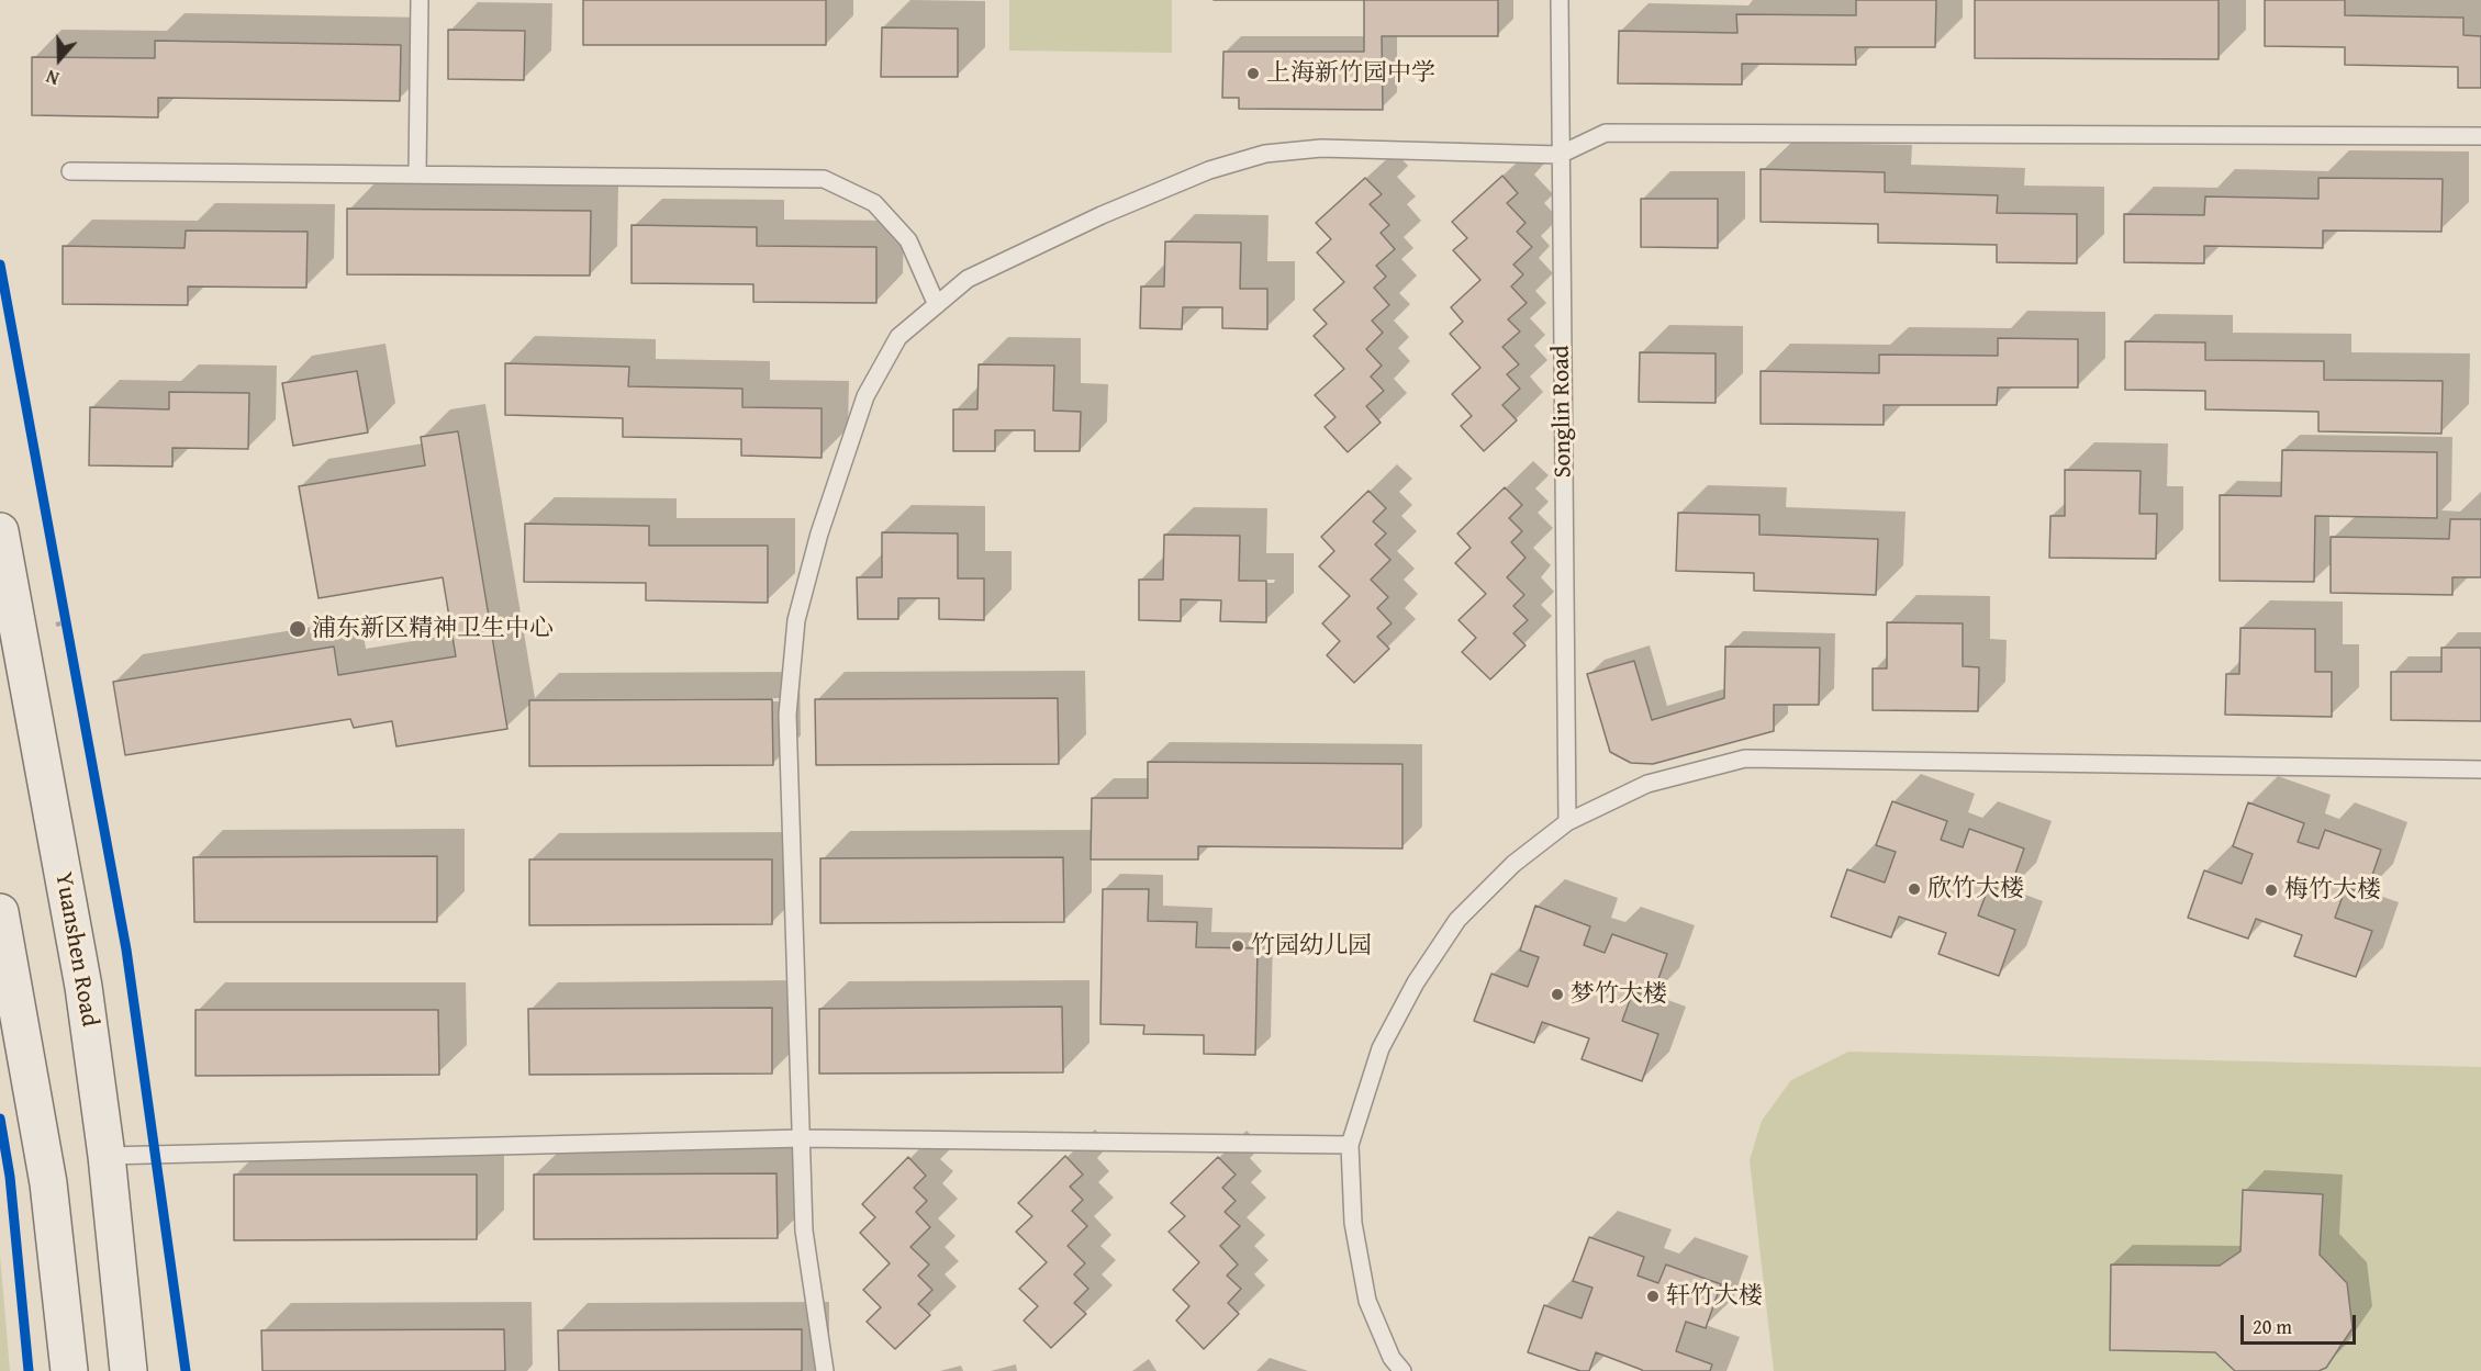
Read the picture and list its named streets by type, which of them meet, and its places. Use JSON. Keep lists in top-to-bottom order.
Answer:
{
  "streets": {
    "main road": ["Yuanshen Road"],
    "lane": ["Songlin Road"]
  },
  "places": [
    "上海新竹园中学",
    "浦东新区精神卫生中心",
    "欣竹大楼",
    "梅竹大楼",
    "竹园幼儿园",
    "梦竹大楼",
    "轩竹大楼"
  ],
  "scale_bar": "20 m",
  "north": "bottom"
}
